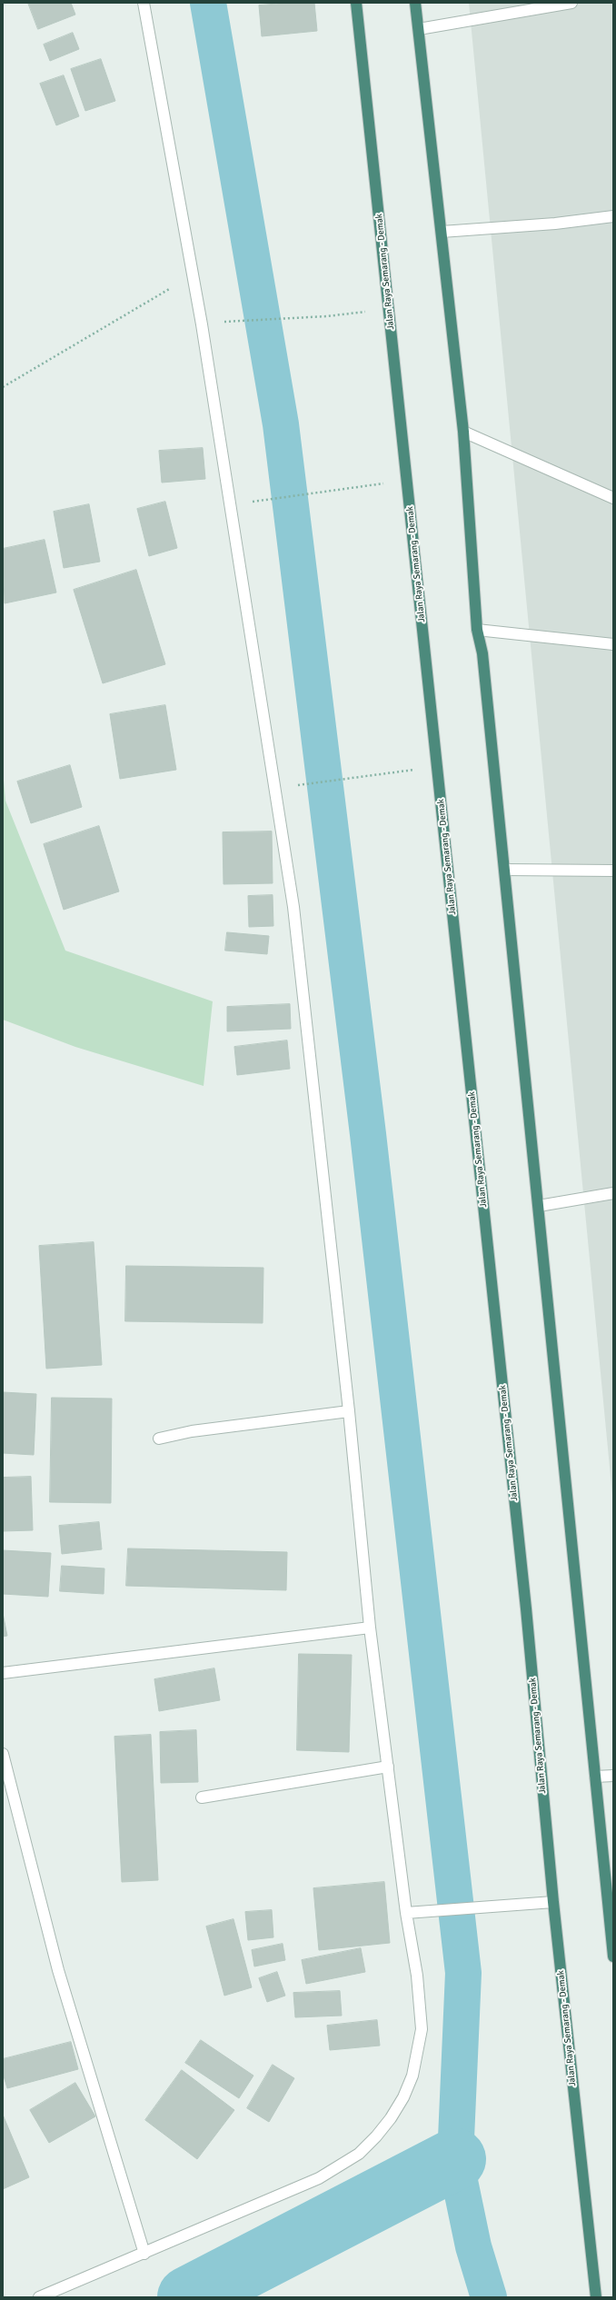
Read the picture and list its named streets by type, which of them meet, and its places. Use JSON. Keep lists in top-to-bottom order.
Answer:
{
  "streets": {
    "highway": ["Jalan Raya Semarang - Demak"]
  }
}
